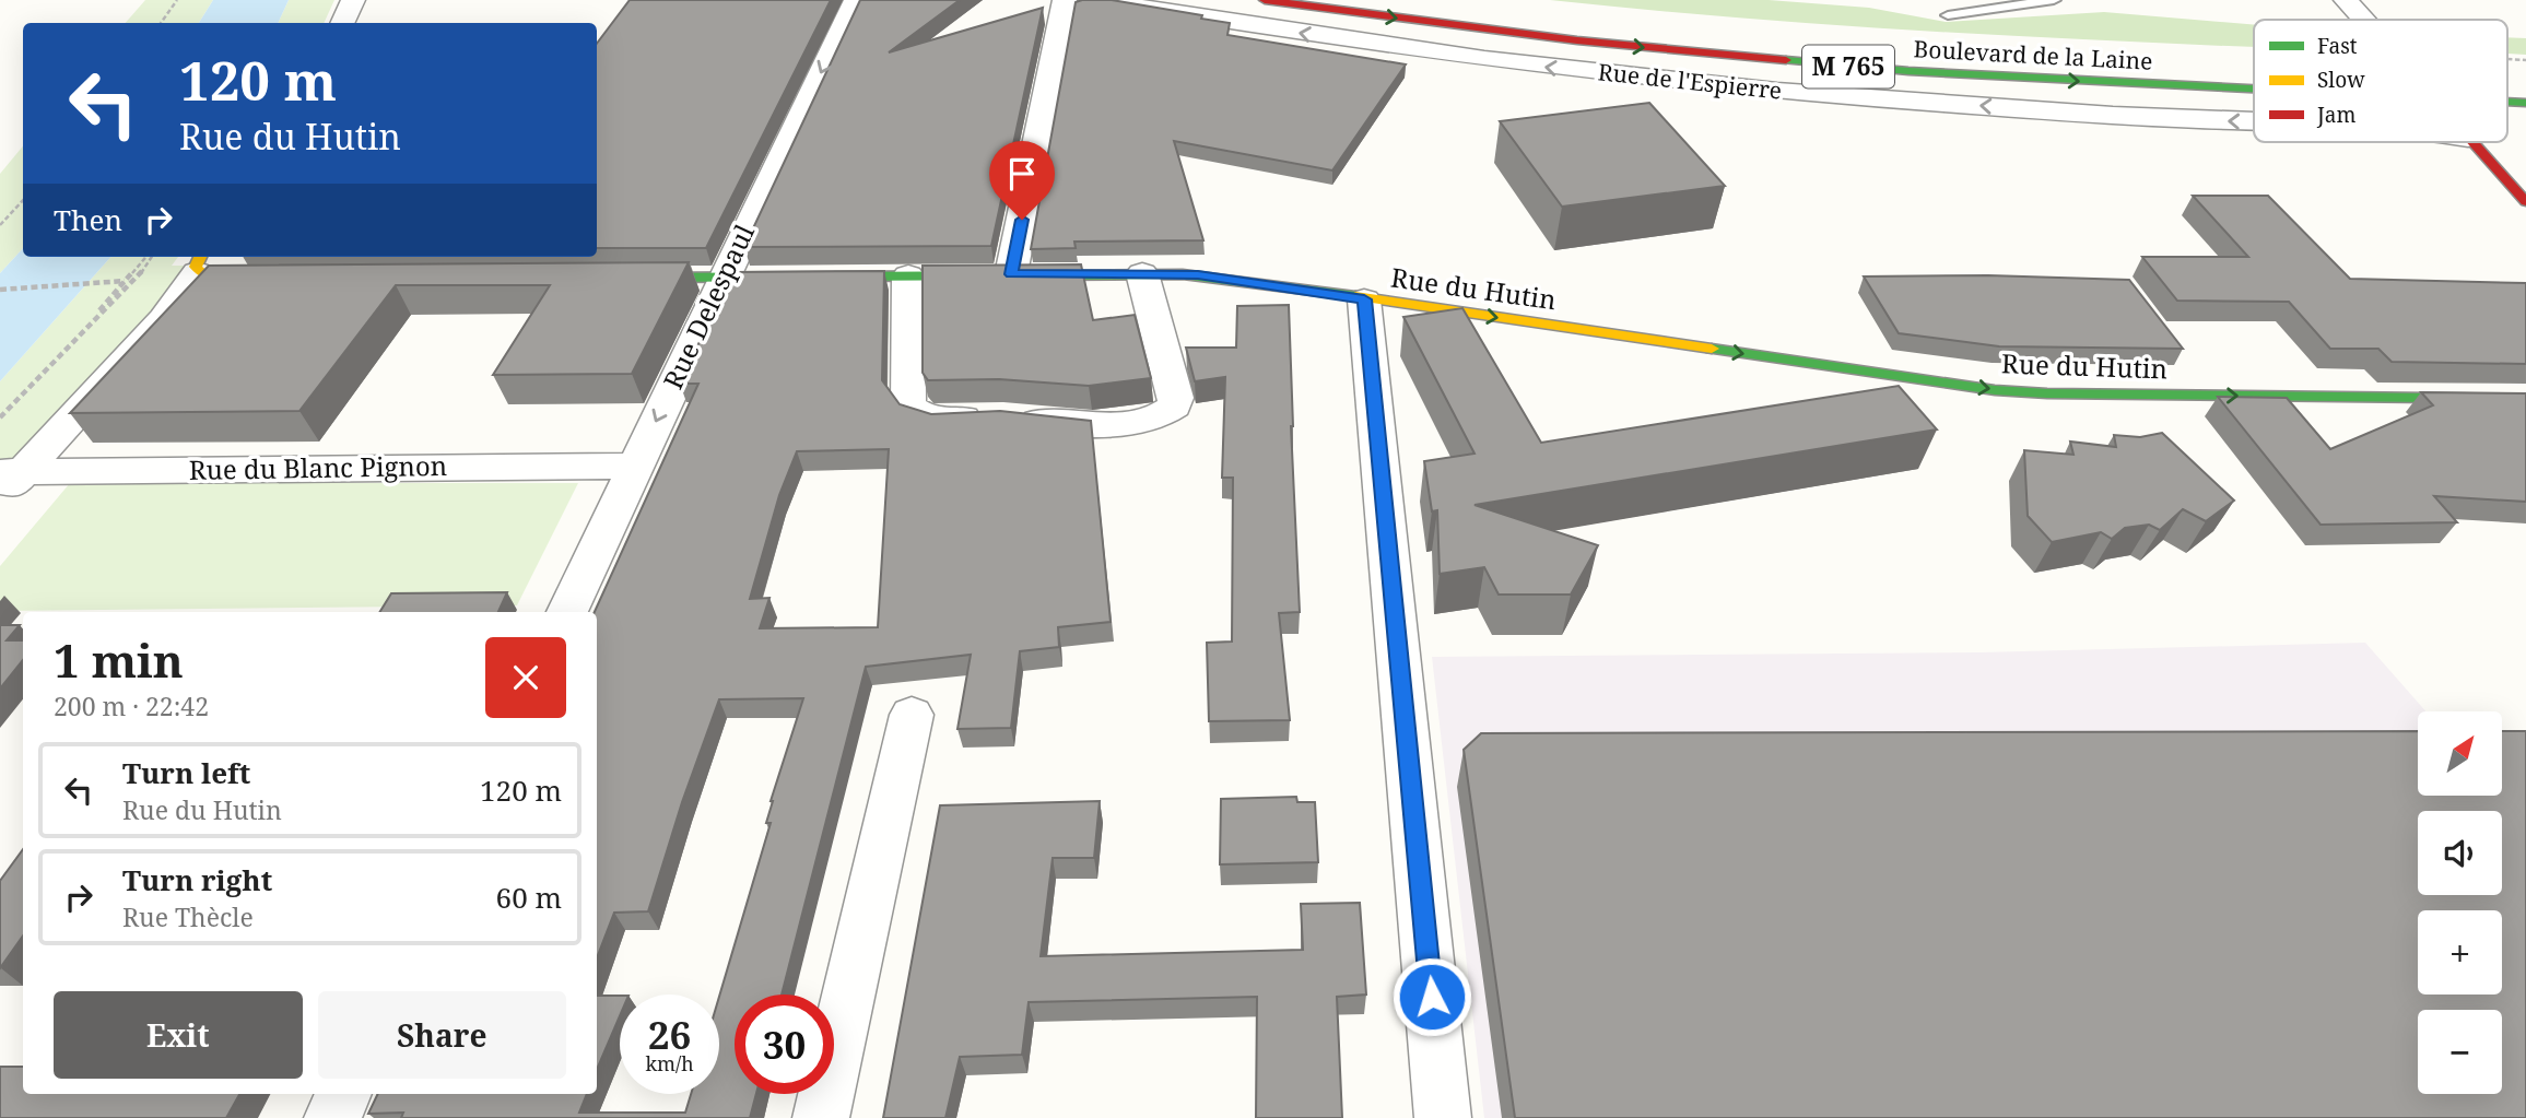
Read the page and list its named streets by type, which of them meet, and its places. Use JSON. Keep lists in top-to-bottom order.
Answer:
{
  "streets": {
    "street": [
      "Boulevard de la Laine",
      "M 765",
      "Rue de l'Espierre",
      "Rue du Hutin",
      "Rue Delespaul",
      "Rue du Blanc Pignon"
    ]
  },
  "crossings": [
    ["Rue du Hutin", "Rue Delespaul"],
    ["Rue Delespaul", "Rue du Blanc Pignon"]
  ],
  "one_way": ["Boulevard de la Laine", "Rue de l'Espierre", "Rue du Hutin"],
  "legend": ["Fast", "Slow", "Jam"],
  "north": "top right",
  "page": {
    "turn": ["120 m", "Rue du Hutin"],
    "then": "Then",
    "heading": ["1 min", "200 m · 22:42"],
    "map_buttons": ["+", "−"],
    "list": [
      {
        "name": "Turn left",
        "note": "Rue du Hutin",
        "value": "120 m"
      },
      {
        "name": "Turn right",
        "note": "Rue Thècle",
        "value": "60 m"
      }
    ],
    "buttons": ["Exit", "Share"],
    "speed": "26 km/h",
    "limit": "30"
  }
}
